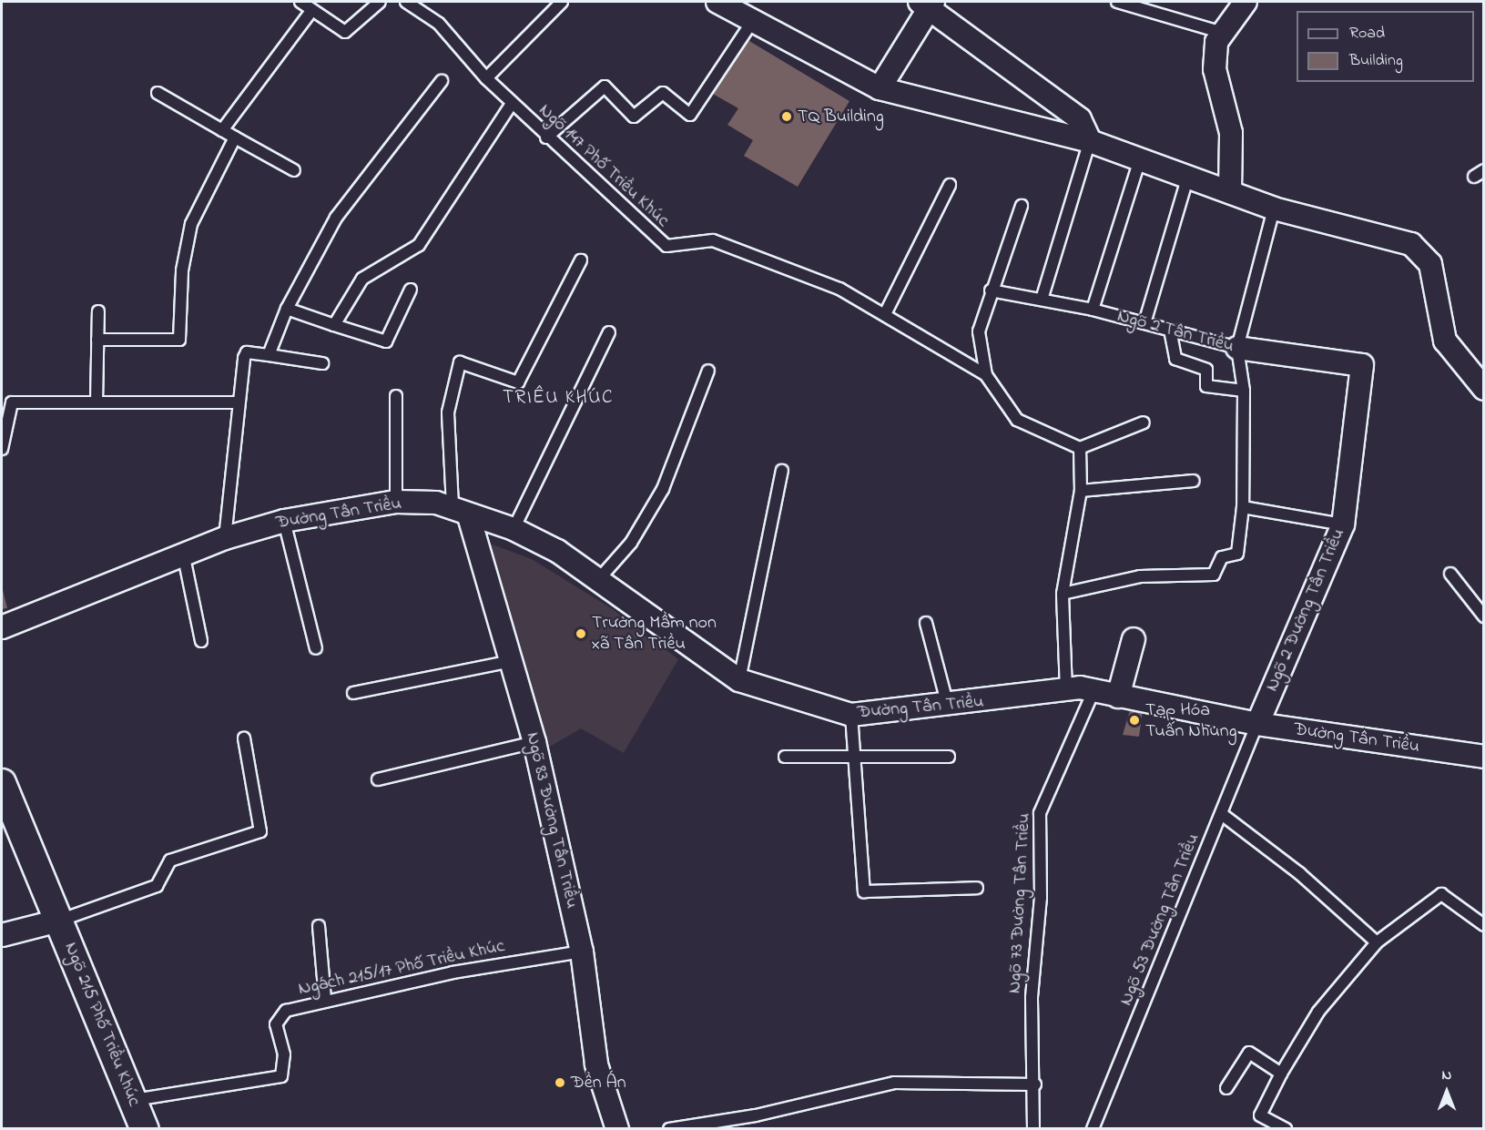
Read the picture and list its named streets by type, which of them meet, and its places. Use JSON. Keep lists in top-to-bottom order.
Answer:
{
  "streets": {
    "street": [
      "Ngõ 2 Tân Triều",
      "Đường Tân Triều",
      "Ngõ 2 Đường Tân Triều",
      "Ngõ 83 Đường Tân Triều",
      "Ngõ 215 Phố Triều Khúc"
    ],
    "lane": [
      "Ngõ 147 Phố Triều Khúc",
      "Ngõ 73 Đường Tân Triều",
      "Ngõ 53 Đường Tân Triều",
      "Ngách 215/17 Phố Triều Khúc"
    ]
  },
  "crossings": [
    ["Ngõ 2 Tân Triều", "Ngõ 2 Đường Tân Triều"],
    ["Đường Tân Triều", "Ngõ 2 Đường Tân Triều"],
    ["Đường Tân Triều", "Ngõ 83 Đường Tân Triều"],
    ["Đường Tân Triều", "Ngõ 73 Đường Tân Triều"],
    ["Đường Tân Triều", "Ngõ 53 Đường Tân Triều"],
    ["Ngõ 2 Đường Tân Triều", "Ngõ 53 Đường Tân Triều"],
    ["Ngõ 83 Đường Tân Triều", "Ngách 215/17 Phố Triều Khúc"],
    ["Ngách 215/17 Phố Triều Khúc", "Ngõ 215 Phố Triều Khúc"]
  ],
  "districts": ["TRIÊU KHÚC"],
  "places": [
    "TQ Building",
    "Trường Mầm non xã Tân Triều",
    "Tạp Hóa Tuấn Nhung",
    "Đền Án"
  ],
  "legend": ["Road", "Building"],
  "north": "top"
}
